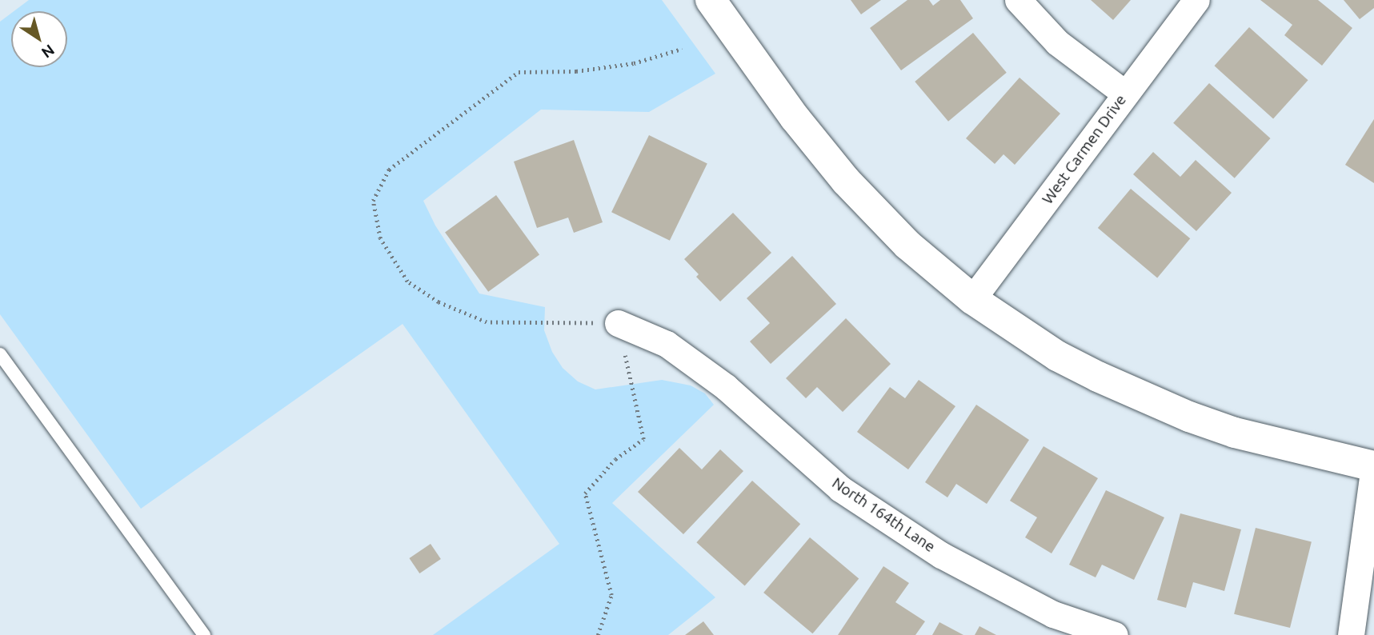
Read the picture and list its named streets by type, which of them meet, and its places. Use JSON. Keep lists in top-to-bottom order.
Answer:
{
  "streets": {
    "street": ["West Carmen Drive", "North 164th Lane"]
  },
  "north": "bottom right"
}
